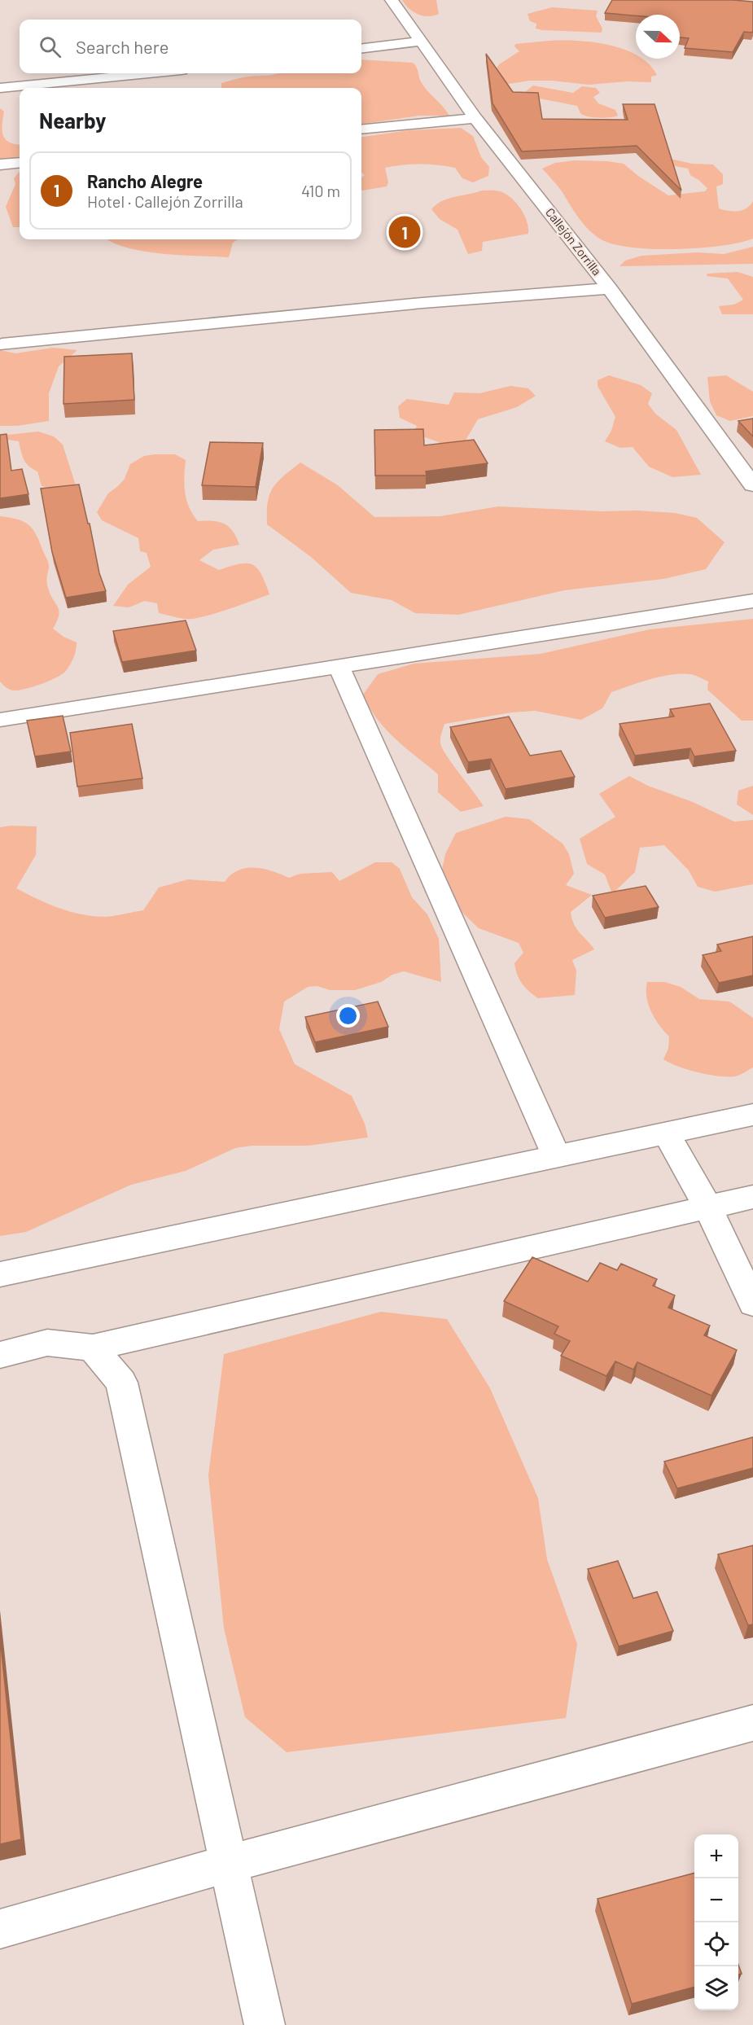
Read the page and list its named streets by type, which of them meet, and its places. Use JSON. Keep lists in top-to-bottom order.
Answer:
{
  "streets": {
    "street": ["Callejón Zorrilla"]
  },
  "north": "right",
  "page": {
    "search": "Search here",
    "heading": "Nearby",
    "list": [
      {
        "mark": "1",
        "name": "Rancho Alegre",
        "note": "Hotel · Callejón Zorrilla",
        "value": "410 m"
      }
    ],
    "pins": "1",
    "map_buttons": ["+", "−"]
  }
}
